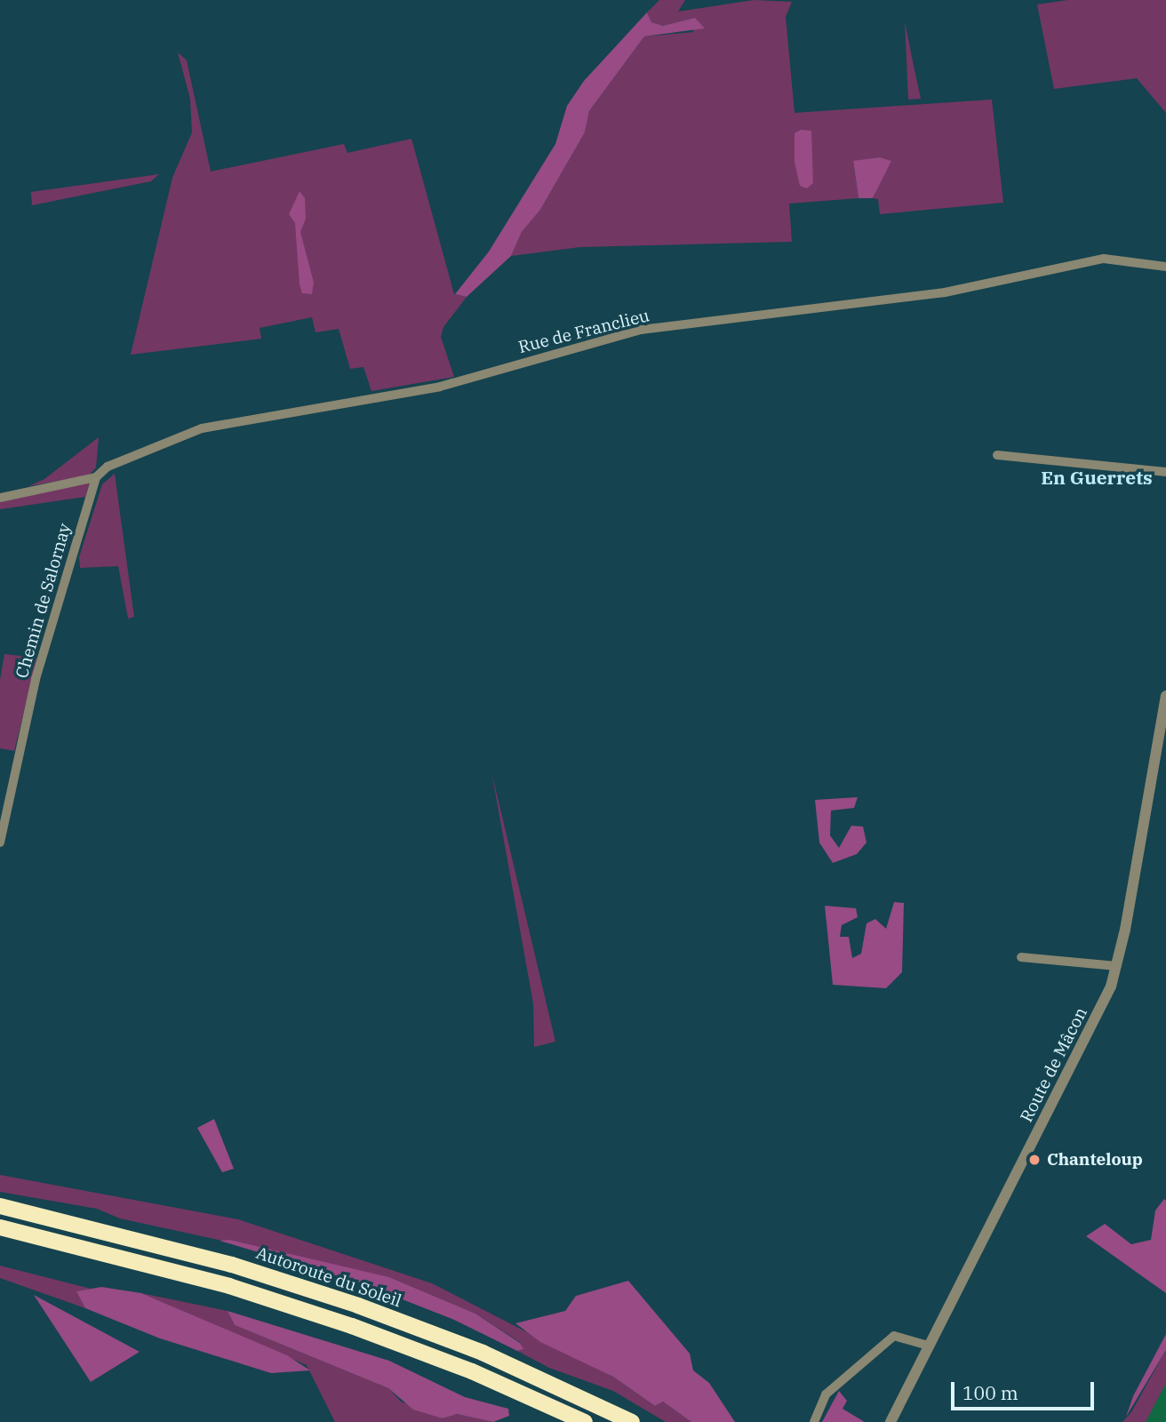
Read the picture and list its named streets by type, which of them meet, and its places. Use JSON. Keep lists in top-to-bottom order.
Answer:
{
  "streets": {
    "highway": ["Autoroute du Soleil"],
    "street": ["Rue de Franclieu", "Chemin de Salornay", "Route de Mâcon"]
  },
  "crossings": [
    ["Rue de Franclieu", "Chemin de Salornay"]
  ],
  "districts": ["En Guerrets"],
  "places": ["Chanteloup"],
  "scale_bar": "100 m"
}
